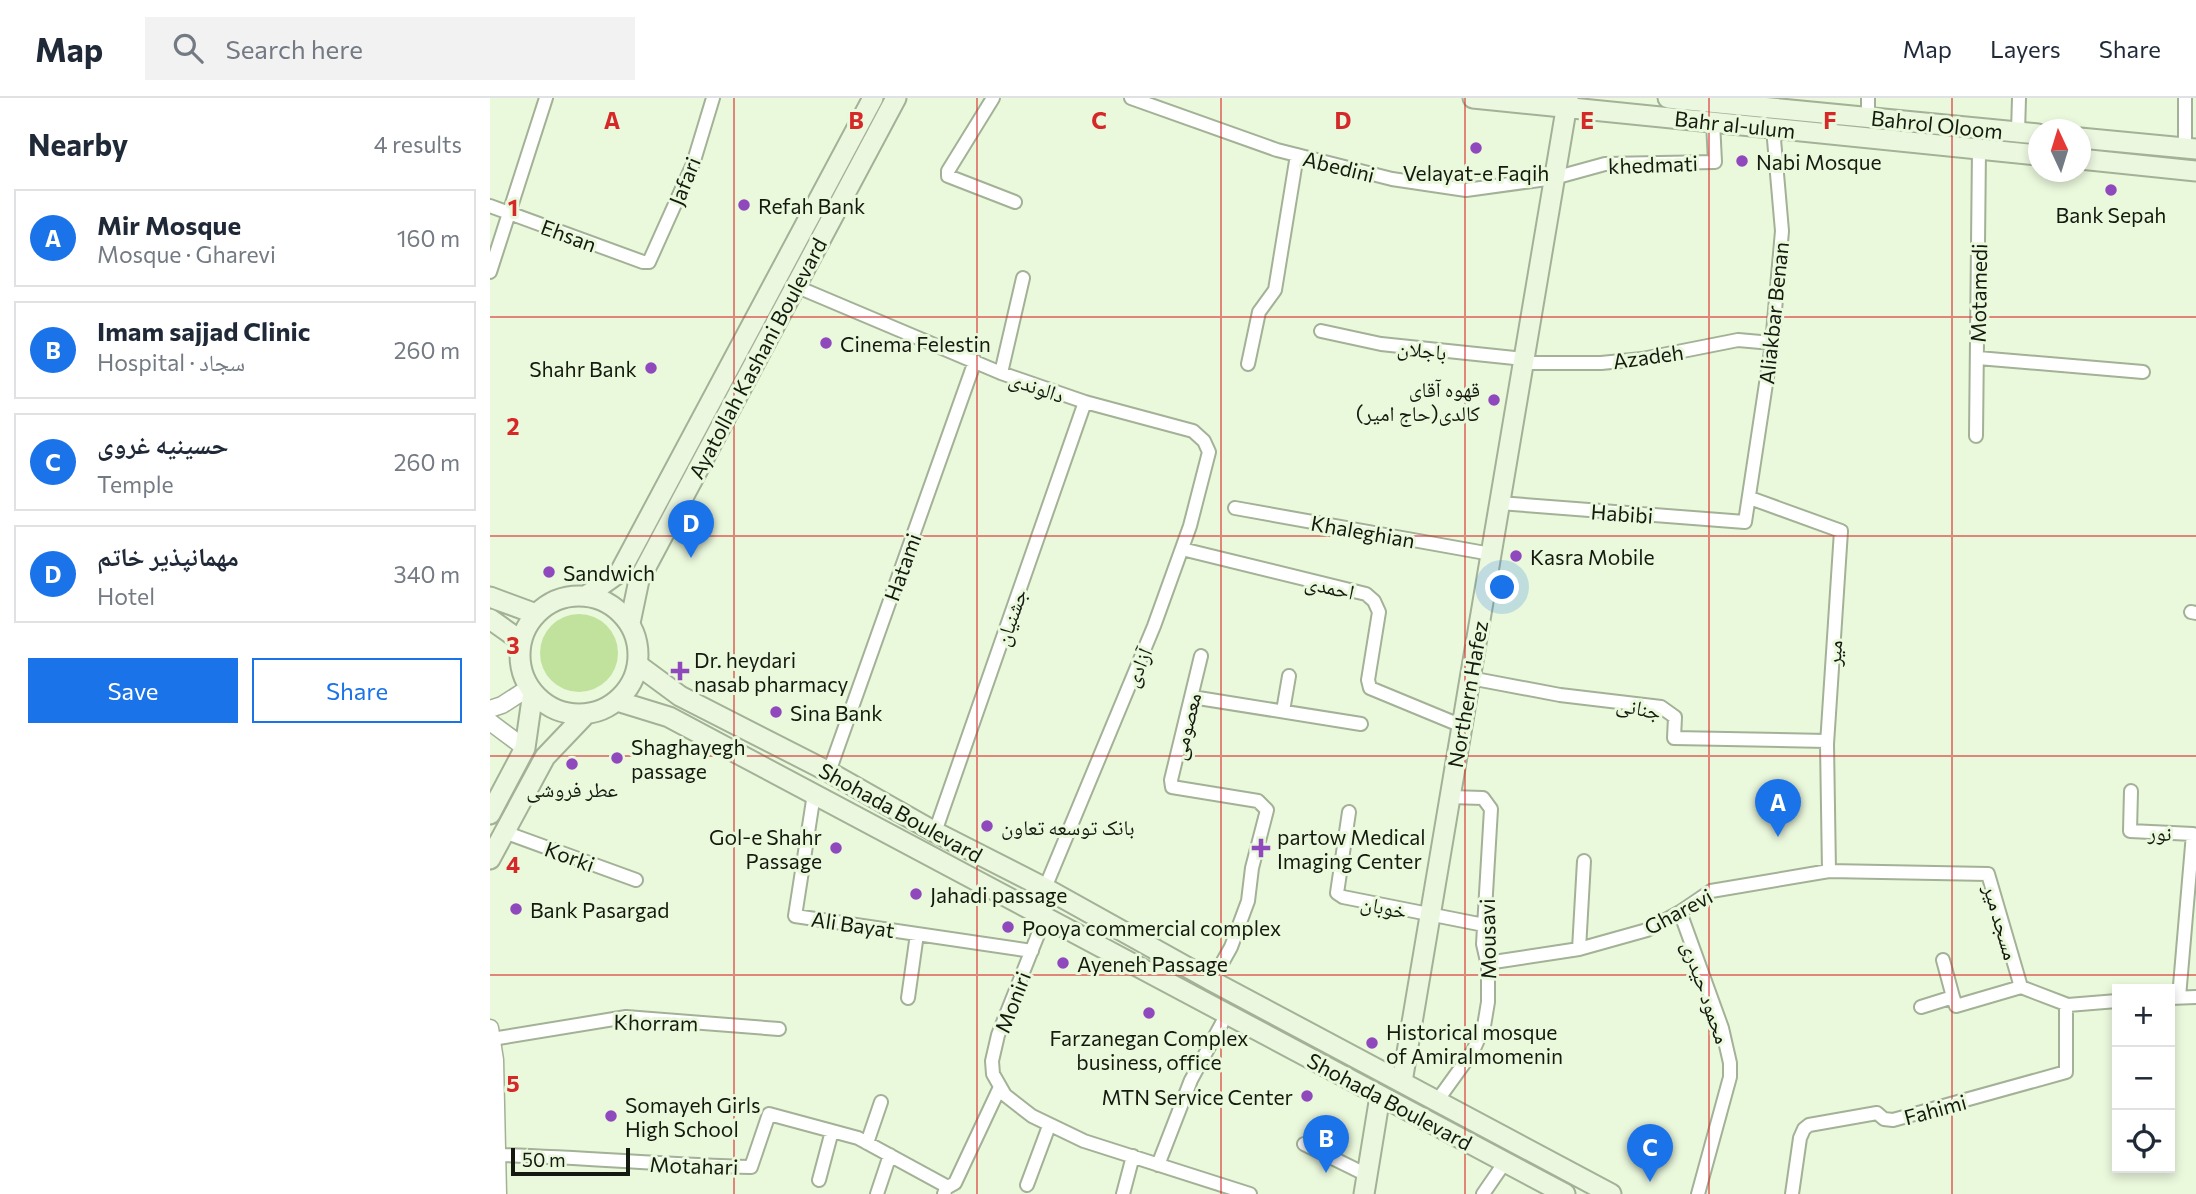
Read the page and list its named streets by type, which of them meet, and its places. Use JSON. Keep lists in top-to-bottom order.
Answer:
{
  "streets": {
    "main road": [
      "Bahr al-ulum",
      "Bahrol Oloom",
      "Ayatollah Kashani Boulevard",
      "Northern Hafez",
      "Shohada Boulevard"
    ],
    "street": [
      "khedmati",
      "Abedini",
      "Jafari",
      "Ehsan",
      "Motamedi",
      "Aliakbar Benan",
      "باجلان",
      "Azadeh",
      "دالوندی",
      "Habibi",
      "Khaleghian",
      "Hatami",
      "احمدی",
      "جشنیان",
      "میر",
      "آزادی",
      "جنانی",
      "معصومی",
      "نور",
      "Korki",
      "خوبان",
      "Gharevi",
      "مسجد میر",
      "Ali Bayat",
      "Mousavi",
      "محمود حیدری",
      "Moniri",
      "Khorram",
      "Fahimi",
      "Motahari"
    ]
  },
  "crossings": [
    ["Bahr al-ulum", "khedmati"],
    ["Bahr al-ulum", "Motamedi"],
    ["Bahr al-ulum", "Aliakbar Benan"],
    ["Bahr al-ulum", "Northern Hafez"],
    ["khedmati", "Abedini"],
    ["khedmati", "Northern Hafez"],
    ["Abedini", "Northern Hafez"],
    ["Jafari", "Ehsan"],
    ["Aliakbar Benan", "Azadeh"],
    ["Aliakbar Benan", "Habibi"],
    ["Aliakbar Benan", "میر"],
    ["باجلان", "Azadeh"],
    ["باجلان", "Northern Hafez"],
    ["Azadeh", "Northern Hafez"],
    ["Ayatollah Kashani Boulevard", "دالوندی"],
    ["Ayatollah Kashani Boulevard", "Shohada Boulevard"],
    ["دالوندی", "Hatami"],
    ["دالوندی", "جشنیان"],
    ["دالوندی", "آزادی"],
    ["Habibi", "Northern Hafez"],
    ["Khaleghian", "Northern Hafez"],
    ["Hatami", "Shohada Boulevard"],
    ["احمدی", "آزادی"],
    ["احمدی", "Northern Hafez"],
    ["جشنیان", "Shohada Boulevard"],
    ["میر", "جنانی"],
    ["میر", "Gharevi"],
    ["میر", "مسجد میر"],
    ["آزادی", "Shohada Boulevard"],
    ["Northern Hafez", "جنانی"],
    ["Northern Hafez", "Shohada Boulevard"],
    ["Northern Hafez", "خوبان"],
    ["Northern Hafez", "Mousavi"],
    ["معصومی", "Shohada Boulevard"],
    ["Shohada Boulevard", "Ali Bayat"],
    ["Shohada Boulevard", "Mousavi"],
    ["Shohada Boulevard", "Moniri"],
    ["Gharevi", "مسجد میر"],
    ["Gharevi", "Mousavi"],
    ["Gharevi", "محمود حیدری"],
    ["مسجد میر", "Fahimi"],
    ["Ali Bayat", "Moniri"]
  ],
  "places": {
    "other": [
      "Velayat-e Faqih",
      "Nabi Mosque",
      "Bank Sepah",
      "Refah Bank",
      "Cinema Felestin",
      "Shahr Bank",
      "قهوه آقای کالدی(حاج امیر)",
      "Kasra Mobile",
      "Sandwich",
      "Sina Bank",
      "Shaghayegh passage",
      "عطر فروشی",
      "بانک توسعه تعاون",
      "Gol-e Shahr Passage",
      "Jahadi passage",
      "Bank Pasargad",
      "Pooya commercial complex",
      "Ayeneh Passage",
      "Farzanegan Complex business, office",
      "Historical mosque of Amiralmomenin",
      "MTN Service Center",
      "Somayeh Girls High School"
    ],
    "health": ["Dr. heydari nasab pharmacy", "partow Medical Imaging Center"]
  },
  "scale_bar": "50 m",
  "north": "top",
  "page": {
    "header": "Map",
    "search": "Search here",
    "nav": ["Map", "Layers", "Share"],
    "heading": ["Nearby", "4 results"],
    "list": [
      {
        "mark": "A",
        "name": "Mir Mosque",
        "note": "Mosque · Gharevi",
        "value": "160 m"
      },
      {
        "mark": "B",
        "name": "Imam sajjad Clinic",
        "note": "Hospital · سجاد",
        "value": "260 m"
      },
      {
        "mark": "C",
        "name": "حسینیه غروی",
        "note": "Temple",
        "value": "260 m"
      },
      {
        "mark": "D",
        "name": "مهمانپذیر خاتم",
        "note": "Hotel",
        "value": "340 m"
      }
    ],
    "pins": [
      "D",
      "A",
      "B",
      "C"
    ],
    "buttons": ["Save", "Share"],
    "map_buttons": ["+", "−"],
    "scale": "50 m"
  },
  "grid": {
    "columns": [
      "A",
      "B",
      "C",
      "D",
      "E",
      "F"
    ],
    "rows": [
      "1",
      "2",
      "3",
      "4",
      "5"
    ]
  }
}
